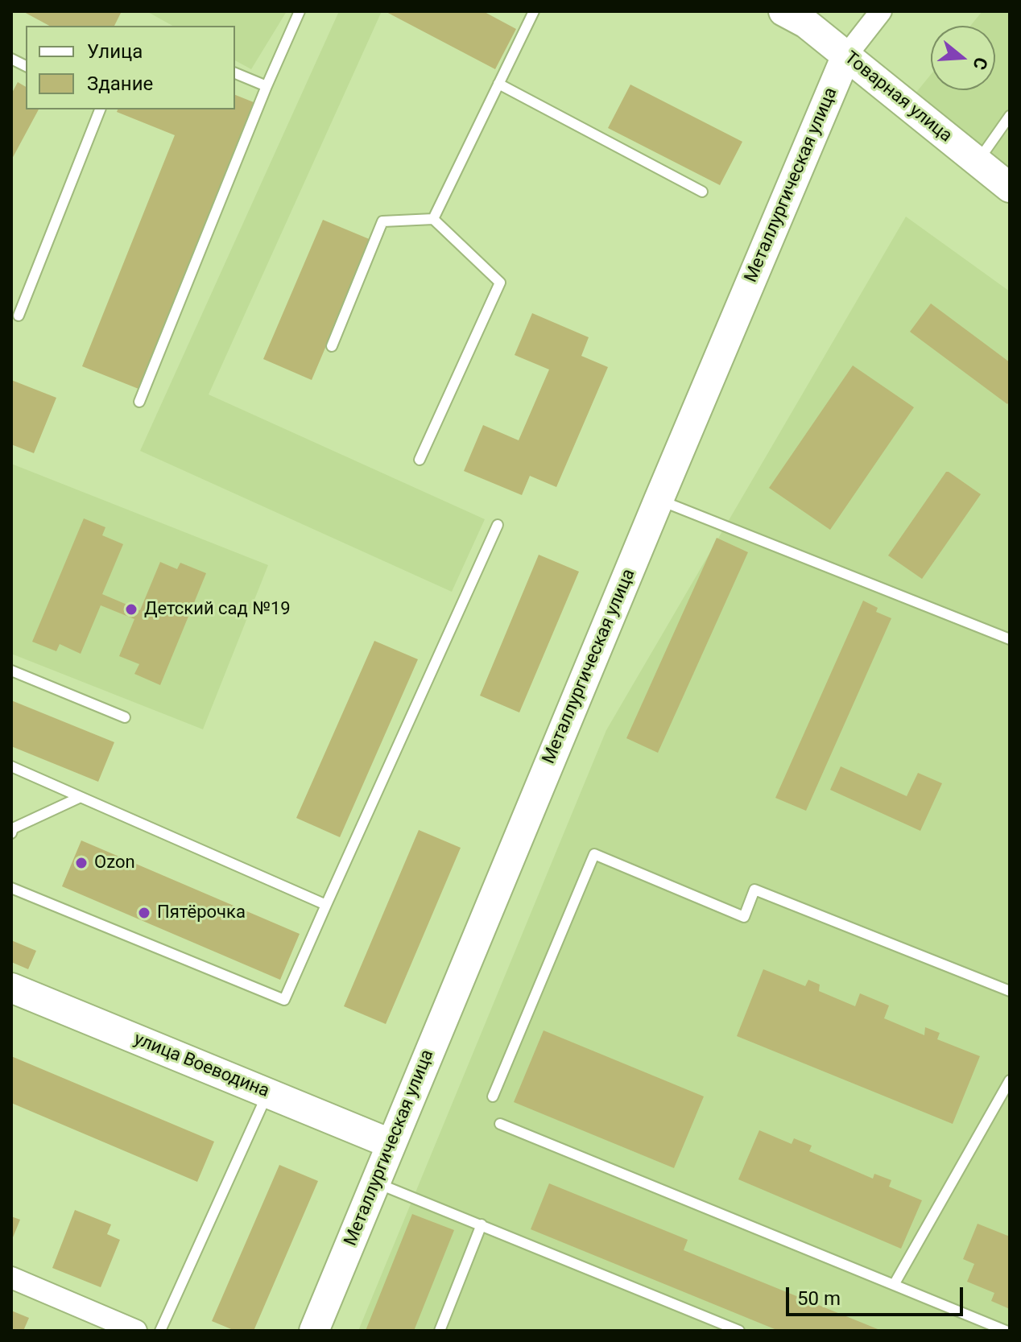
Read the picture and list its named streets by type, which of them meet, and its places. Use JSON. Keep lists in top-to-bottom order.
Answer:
{
  "streets": {
    "street": ["Товарная улица", "Металлургическая улица", "улица Воеводина"]
  },
  "crossings": [
    ["Товарная улица", "Металлургическая улица"],
    ["Металлургическая улица", "улица Воеводина"]
  ],
  "places": ["Детский сад №19", "Ozon", "Пятёрочка"],
  "legend": ["Улица", "Здание"],
  "scale_bar": "50 m",
  "north": "right"
}
